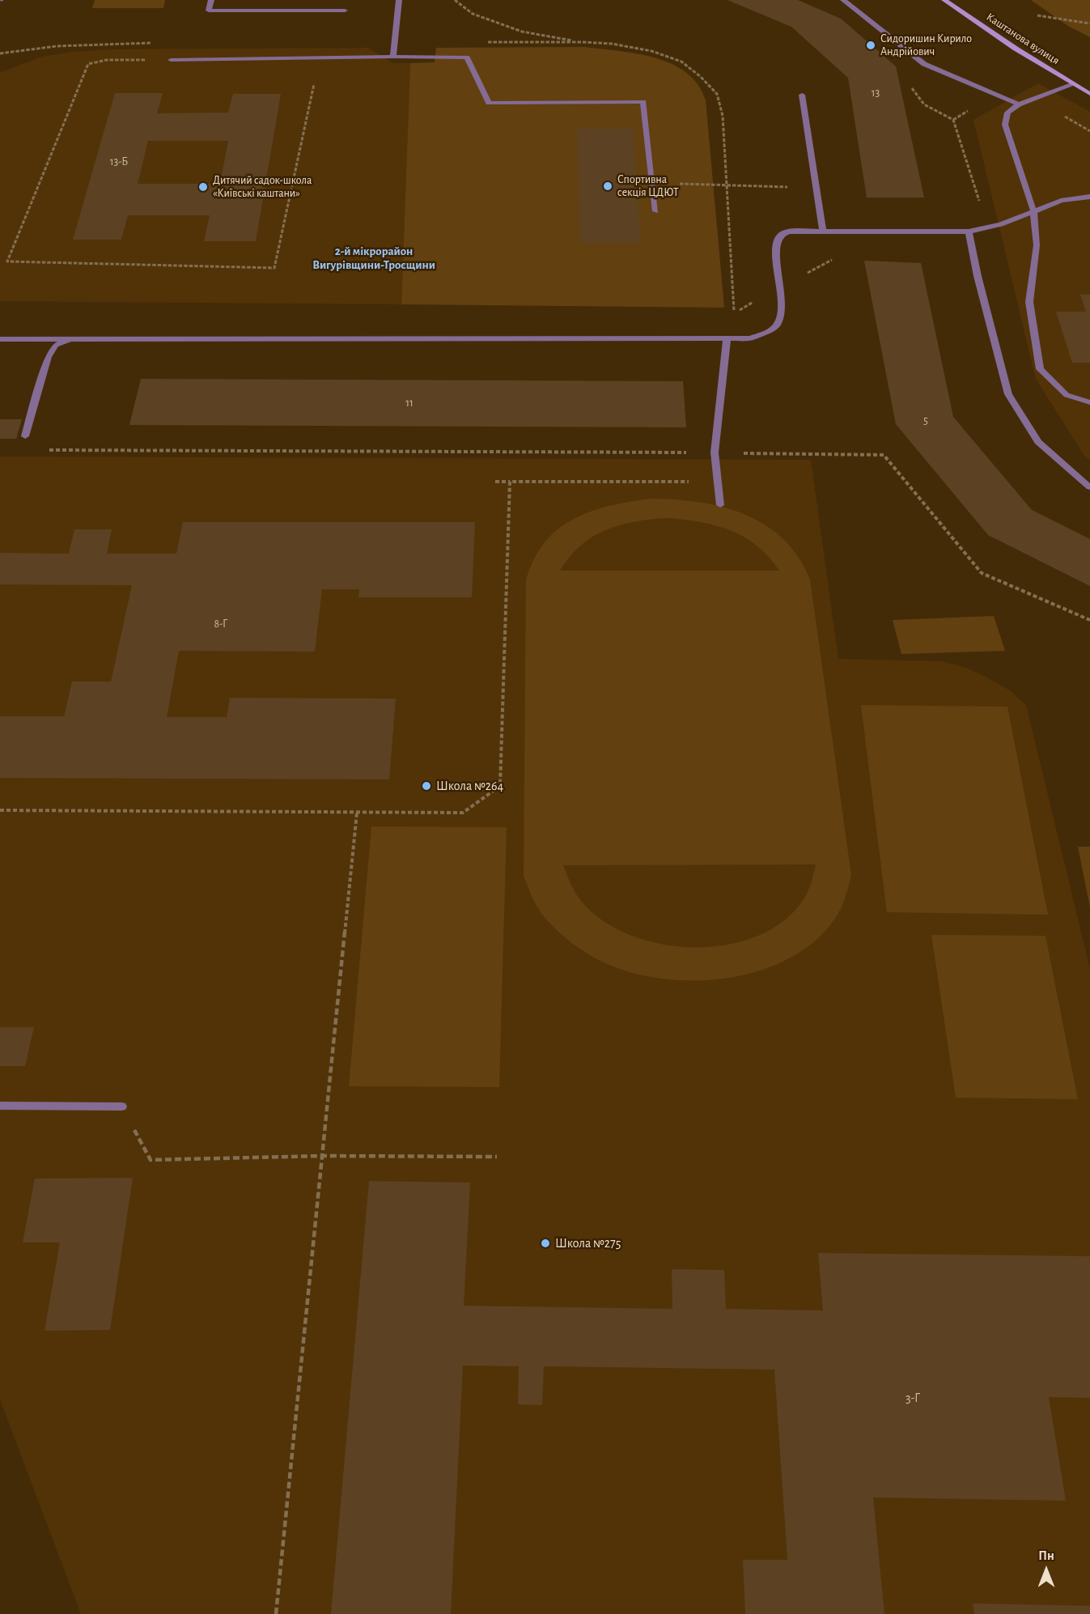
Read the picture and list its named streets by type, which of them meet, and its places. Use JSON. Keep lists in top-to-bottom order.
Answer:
{
  "streets": {
    "street": ["Каштанова вулиця"]
  },
  "districts": ["2-й мікрорайон Вигурівщини-Троєщини"],
  "places": [
    "Сидоришин Кирило Андрійович",
    "Спортивна секція ЦДЮТ",
    "Дитячий садок-школа «Київські каштани»",
    "Школа №264",
    "Школа №275"
  ],
  "house_numbers": [
    "13",
    "13-Б",
    "11",
    "5",
    "8-Г",
    "3-Г"
  ],
  "north": "top"
}
